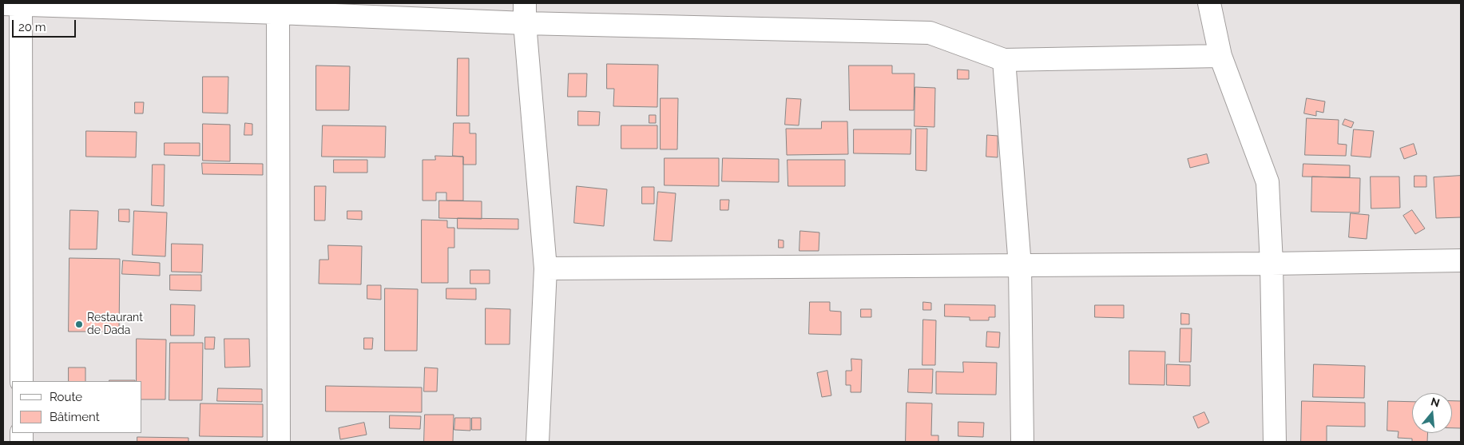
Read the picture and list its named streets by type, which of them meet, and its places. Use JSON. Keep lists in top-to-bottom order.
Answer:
{
  "places": ["Restaurant de Dada"],
  "legend": ["Route", "Bâtiment"],
  "scale_bar": "20 m",
  "north": "top"
}
